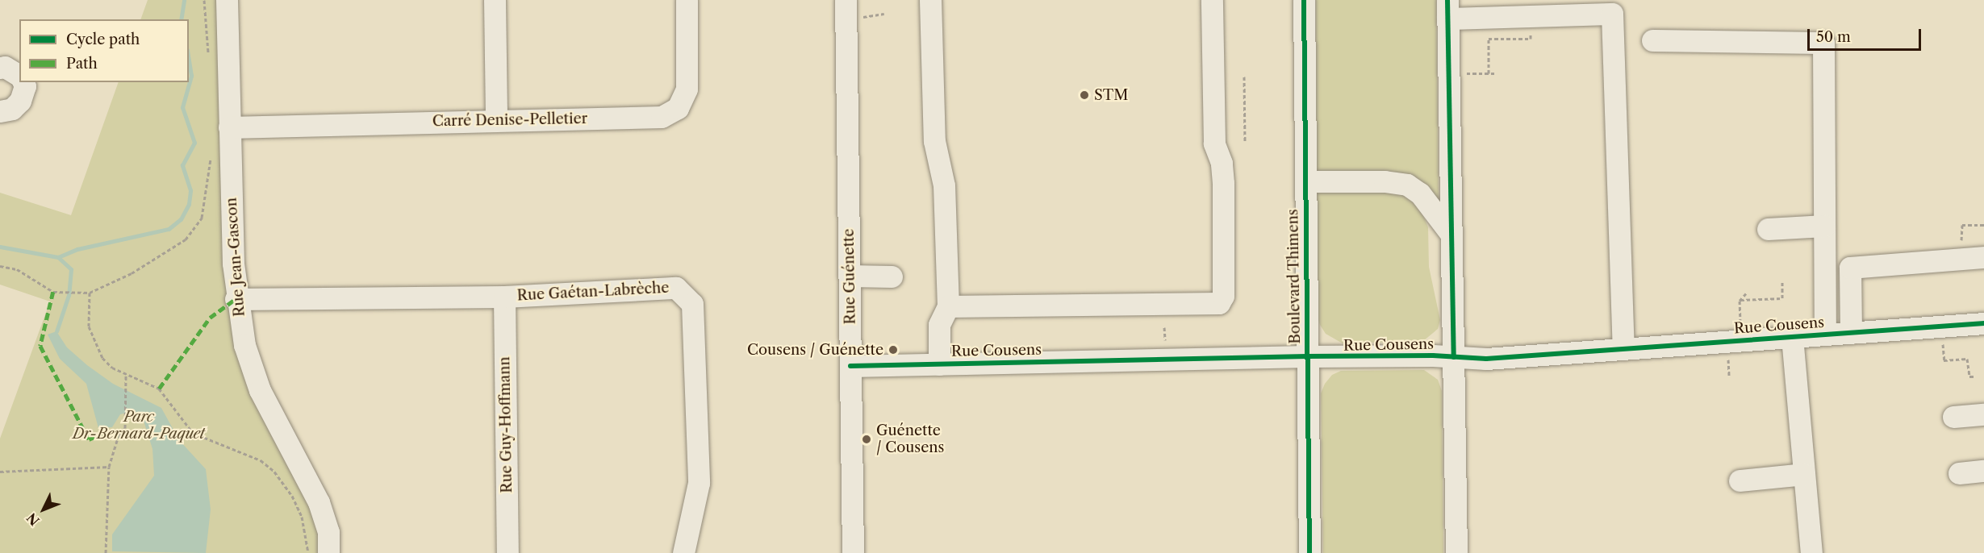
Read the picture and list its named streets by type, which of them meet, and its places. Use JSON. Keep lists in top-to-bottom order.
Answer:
{
  "streets": {
    "street": [
      "Carré Denise-Pelletier",
      "Rue Jean-Gascon",
      "Rue Guénette",
      "Boulevard Thimens",
      "Rue Gaétan-Labrèche",
      "Rue Cousens",
      "Rue Guy-Hoffmann"
    ]
  },
  "crossings": [
    ["Carré Denise-Pelletier", "Rue Jean-Gascon"],
    ["Rue Jean-Gascon", "Rue Gaétan-Labrèche"],
    ["Rue Guénette", "Rue Cousens"],
    ["Boulevard Thimens", "Rue Cousens"],
    ["Rue Gaétan-Labrèche", "Rue Guy-Hoffmann"]
  ],
  "parks": ["Parc Dr-Bernard-Paquet"],
  "places": ["STM", "Cousens / Guénette", "Guénette / Cousens"],
  "legend": ["Cycle path", "Path"],
  "scale_bar": "50 m",
  "north": "bottom left"
}
